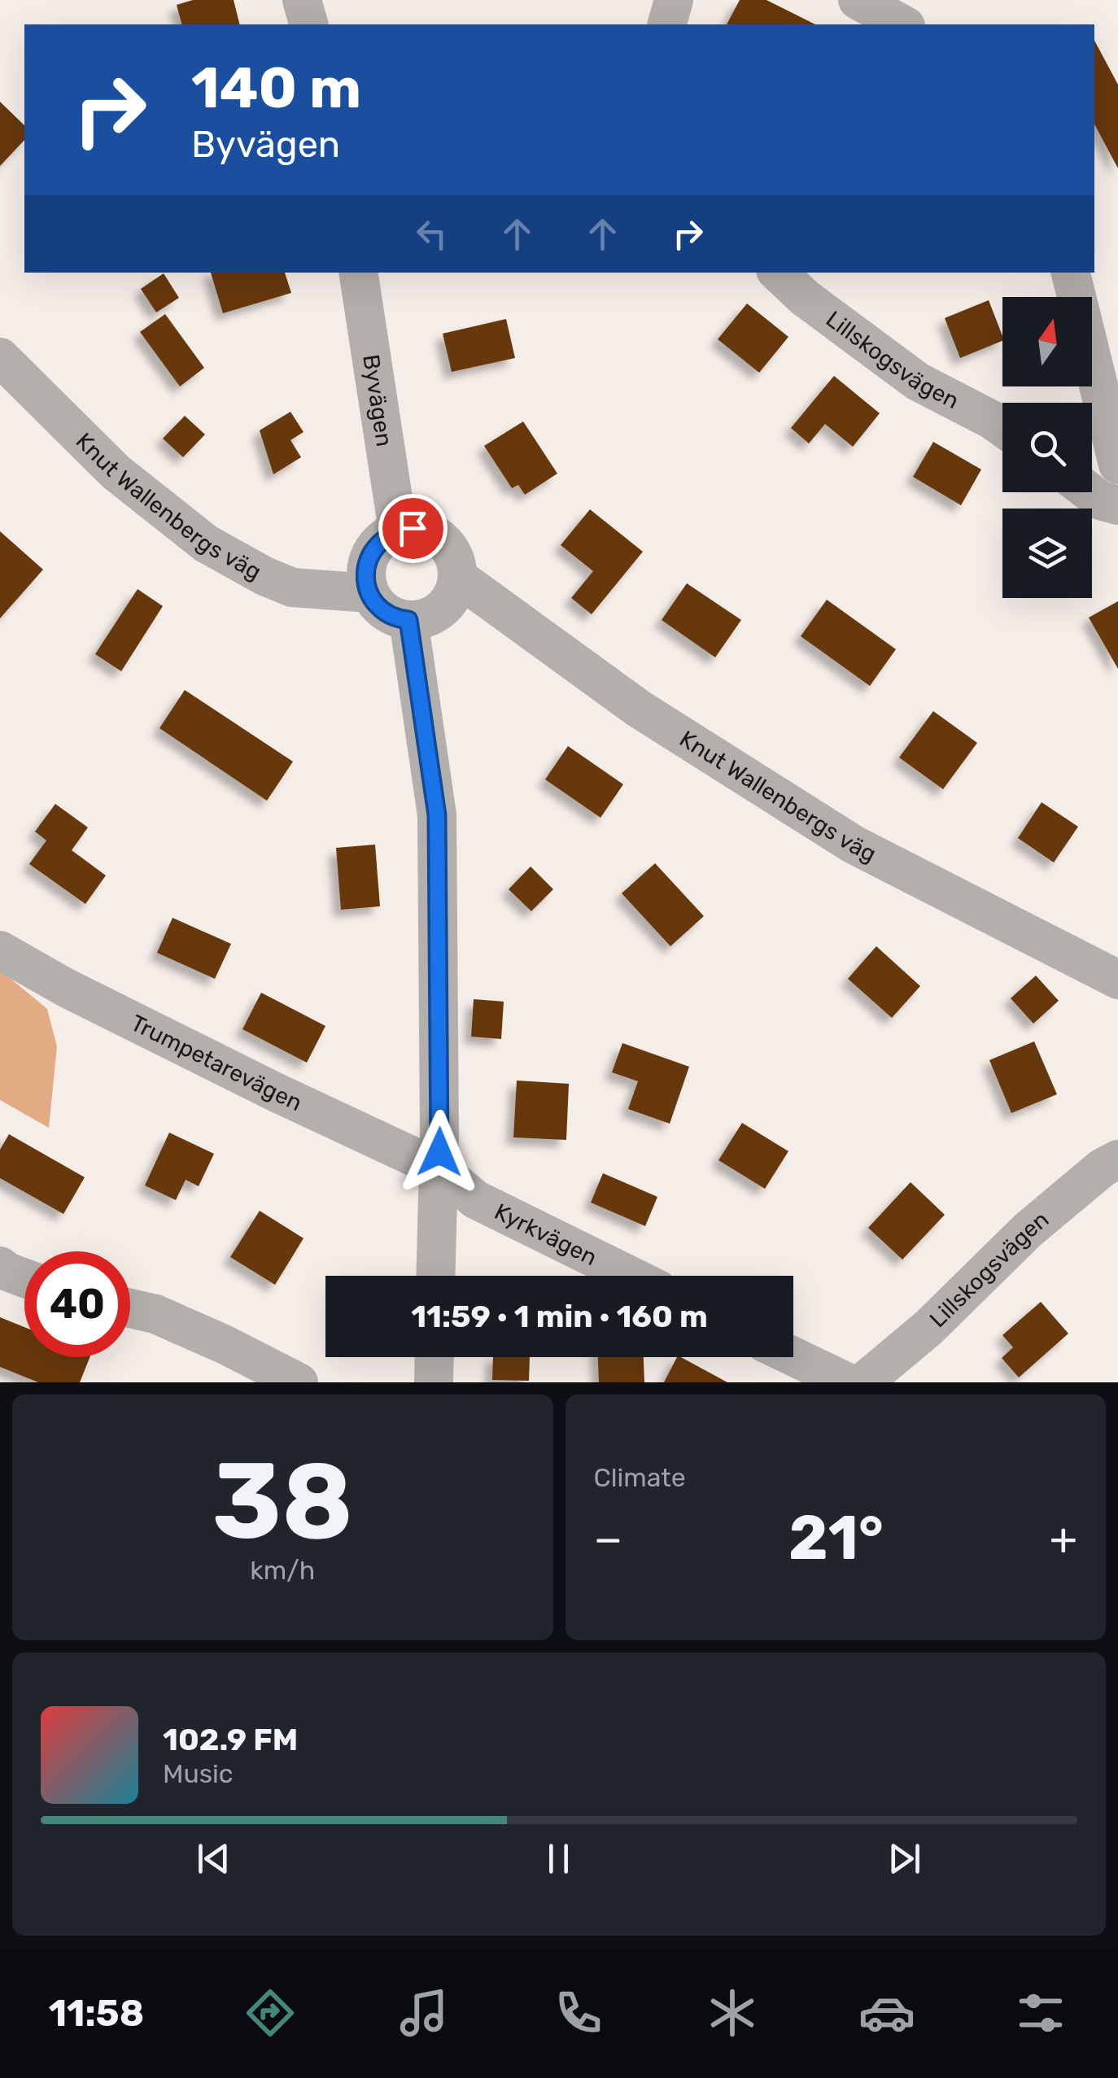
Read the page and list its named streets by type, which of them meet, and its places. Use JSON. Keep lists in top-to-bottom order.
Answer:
{
  "streets": {
    "street": [
      "Lillskogsvägen",
      "Byvägen",
      "Knut Wallenbergs väg",
      "Trumpetarevägen",
      "Kyrkvägen"
    ]
  },
  "crossings": [
    ["Byvägen", "Knut Wallenbergs väg"],
    ["Trumpetarevägen", "Kyrkvägen"]
  ],
  "north": "top",
  "page": {
    "turn": ["140 m", "Byvägen"],
    "limit": "40",
    "trip": "11:59 · 1 min · 160 m",
    "tile": [
      ["38", "km/h"],
      "Climate"
    ],
    "heat": ["−", "21°", "+"],
    "song": ["102.9 FM", "Music"],
    "tabs": "11:58"
  }
}
